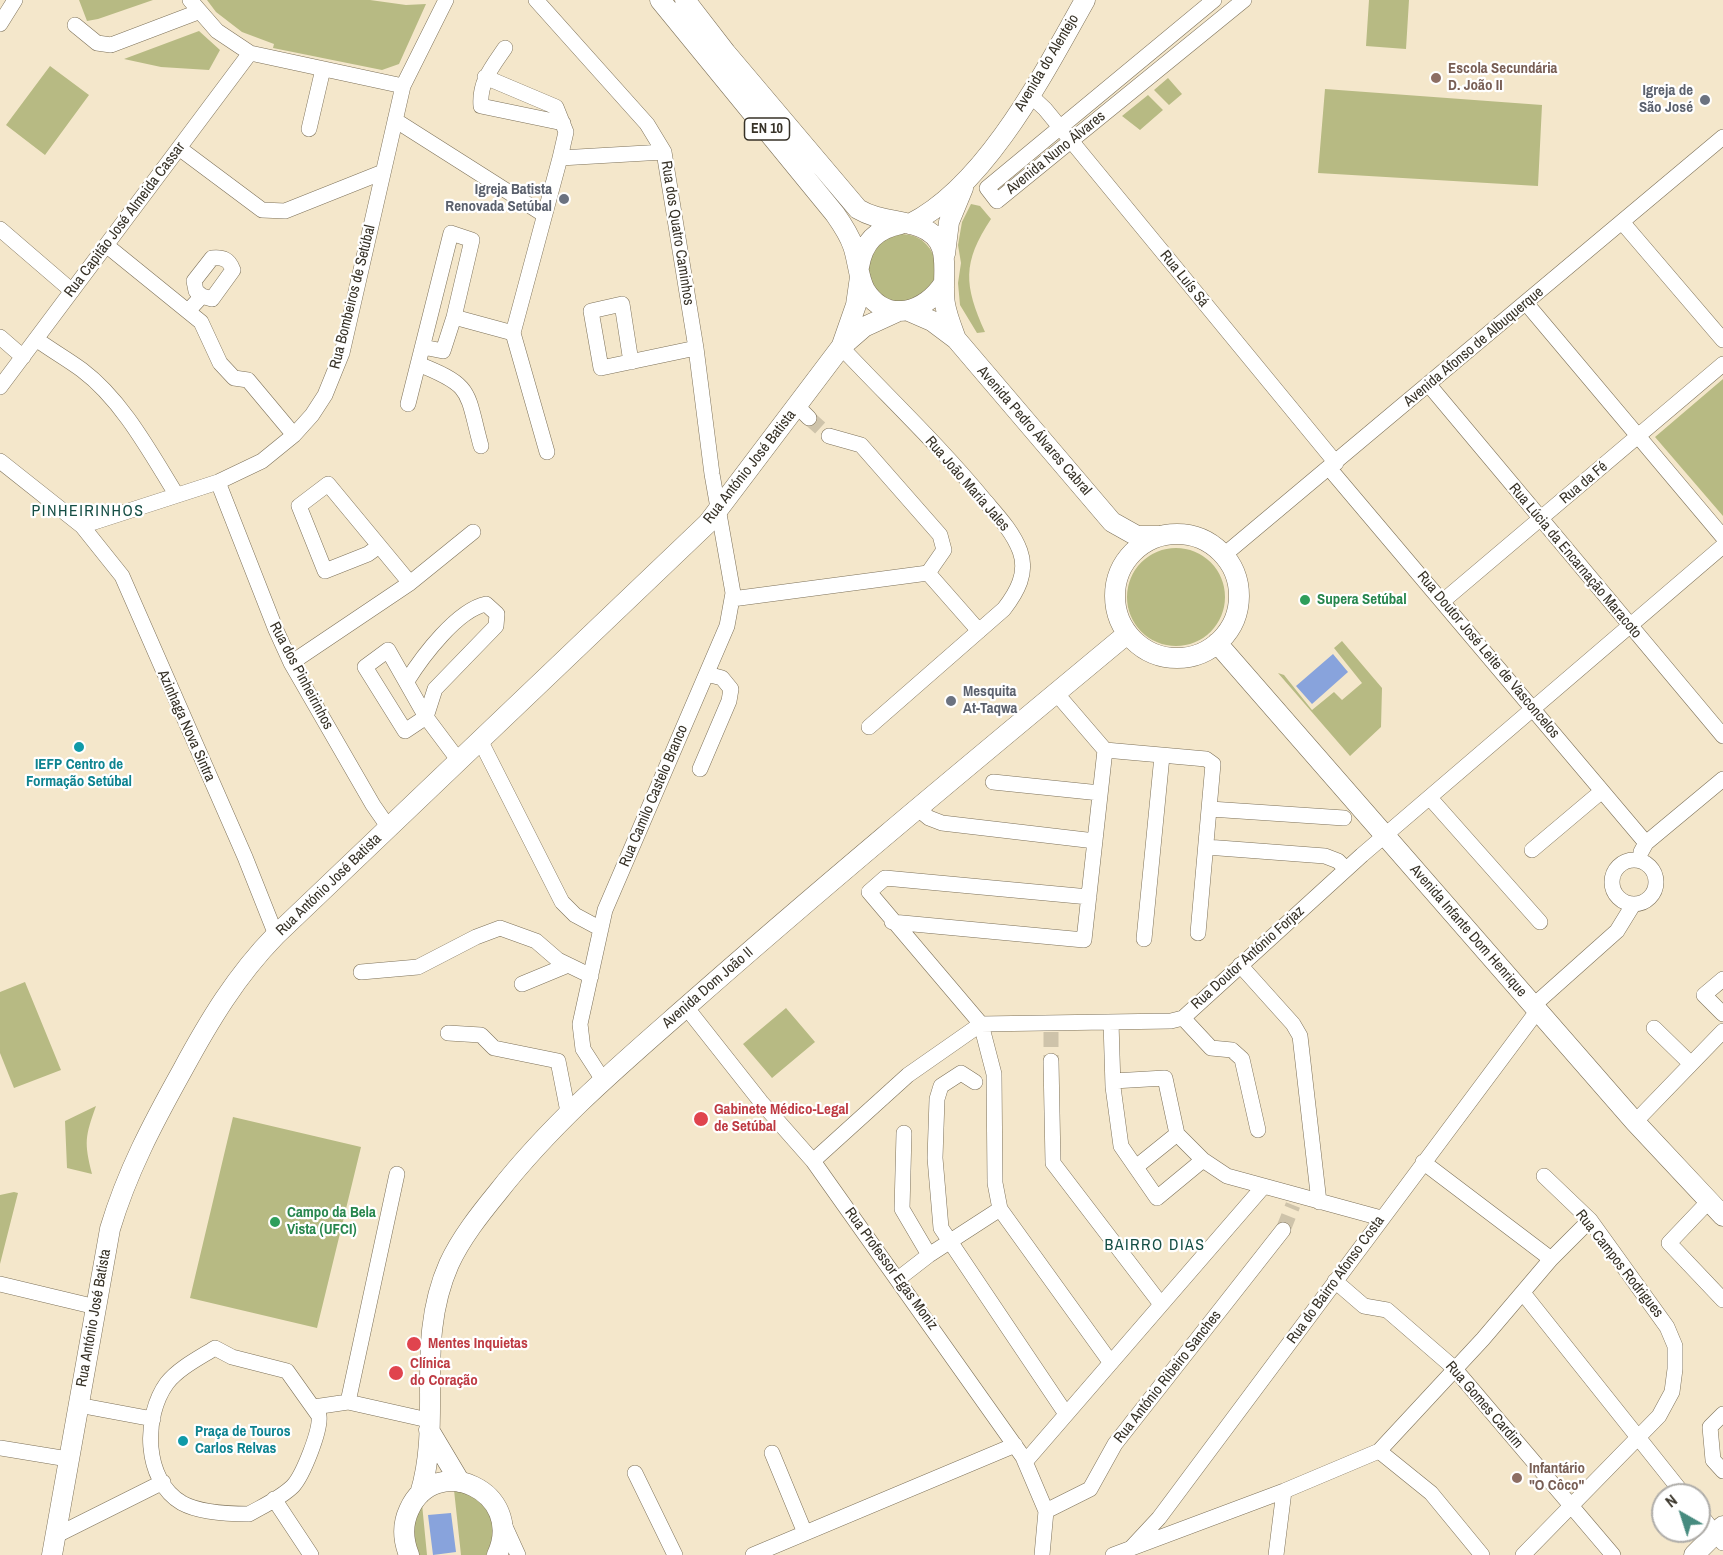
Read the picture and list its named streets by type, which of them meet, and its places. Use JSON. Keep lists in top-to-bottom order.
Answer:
{
  "streets": {
    "main road": [
      "Avenida do Alentejo",
      "EN 10",
      "Avenida Pedro Álvares Cabral",
      "Rua António José Batista",
      "Avenida Infante Dom Henrique",
      "Avenida Dom João II"
    ],
    "street": [
      "Avenida Nuno Álvares",
      "Rua Capitão José Almeida Cassar",
      "Rua dos Quatro Caminhos",
      "Rua Luís Sá",
      "Rua Bombeiros de Setúbal",
      "Avenida Afonso de Albuquerque",
      "Rua da Fé",
      "Rua João Maria Jales",
      "Rua Lúcia da Encarnação Maracoto",
      "Rua Doutor José Leite de Vasconcelos",
      "Rua dos Pinheirinhos",
      "Azinhaga Nova Sintra",
      "Rua Camilo Castelo Branco",
      "Rua Doutor António Forjaz",
      "Rua Campos Rodrigues",
      "Rua Professor Egas Moniz",
      "Rua do Bairro Afonso Costa",
      "Rua António Ribeiro Sanches",
      "Rua Gomes Cardim"
    ]
  },
  "crossings": [
    ["Avenida do Alentejo", "EN 10"],
    ["Avenida do Alentejo", "Rua Luís Sá"],
    ["Avenida do Alentejo", "Avenida Pedro Álvares Cabral"],
    ["Avenida do Alentejo", "Rua António José Batista"],
    ["EN 10", "Avenida Pedro Álvares Cabral"],
    ["EN 10", "Rua António José Batista"],
    ["Avenida Nuno Álvares", "Rua Luís Sá"],
    ["Rua dos Quatro Caminhos", "Rua António José Batista"],
    ["Rua dos Quatro Caminhos", "Rua Camilo Castelo Branco"],
    ["Rua Luís Sá", "Avenida Afonso de Albuquerque"],
    ["Rua Luís Sá", "Rua Doutor José Leite de Vasconcelos"],
    ["Rua Bombeiros de Setúbal", "Rua dos Pinheirinhos"],
    ["Rua Bombeiros de Setúbal", "Azinhaga Nova Sintra"],
    ["Avenida Afonso de Albuquerque", "Avenida Pedro Álvares Cabral"],
    ["Avenida Afonso de Albuquerque", "Rua Lúcia da Encarnação Maracoto"],
    ["Avenida Afonso de Albuquerque", "Rua Doutor José Leite de Vasconcelos"],
    ["Avenida Afonso de Albuquerque", "Avenida Infante Dom Henrique"],
    ["Avenida Afonso de Albuquerque", "Avenida Dom João II"],
    ["Avenida Pedro Álvares Cabral", "Rua António José Batista"],
    ["Avenida Pedro Álvares Cabral", "Avenida Infante Dom Henrique"],
    ["Avenida Pedro Álvares Cabral", "Avenida Dom João II"],
    ["Rua António José Batista", "Rua João Maria Jales"],
    ["Rua António José Batista", "Rua dos Pinheirinhos"],
    ["Rua António José Batista", "Azinhaga Nova Sintra"],
    ["Rua António José Batista", "Rua Camilo Castelo Branco"],
    ["Rua da Fé", "Rua Lúcia da Encarnação Maracoto"],
    ["Rua da Fé", "Rua Doutor José Leite de Vasconcelos"],
    ["Rua Lúcia da Encarnação Maracoto", "Rua Doutor António Forjaz"],
    ["Rua Doutor José Leite de Vasconcelos", "Rua Doutor António Forjaz"],
    ["Rua Camilo Castelo Branco", "Avenida Dom João II"],
    ["Avenida Infante Dom Henrique", "Rua Doutor António Forjaz"],
    ["Avenida Infante Dom Henrique", "Avenida Dom João II"],
    ["Avenida Infante Dom Henrique", "Rua do Bairro Afonso Costa"],
    ["Avenida Dom João II", "Rua Professor Egas Moniz"],
    ["Rua Campos Rodrigues", "Rua Gomes Cardim"],
    ["Rua Professor Egas Moniz", "Rua António Ribeiro Sanches"],
    ["Rua do Bairro Afonso Costa", "Rua Gomes Cardim"]
  ],
  "districts": ["PINHEIRINHOS", "BAIRRO DIAS"],
  "places": [
    "Escola Secundária D. João II",
    "Igreja de São José",
    "Igreja Batista Renovada Setúbal",
    "Supera Setúbal",
    "Mesquita At-Taqwa",
    "IEFP Centro de Formação Setúbal",
    "Gabinete Médico-Legal de Setúbal",
    "Campo da Bela Vista (UFCI)",
    "Mentes Inquietas",
    "Clínica do Coração",
    "Praça de Touros Carlos Relvas",
    "Infantário \"O Côco\""
  ],
  "north": "top left"
}
